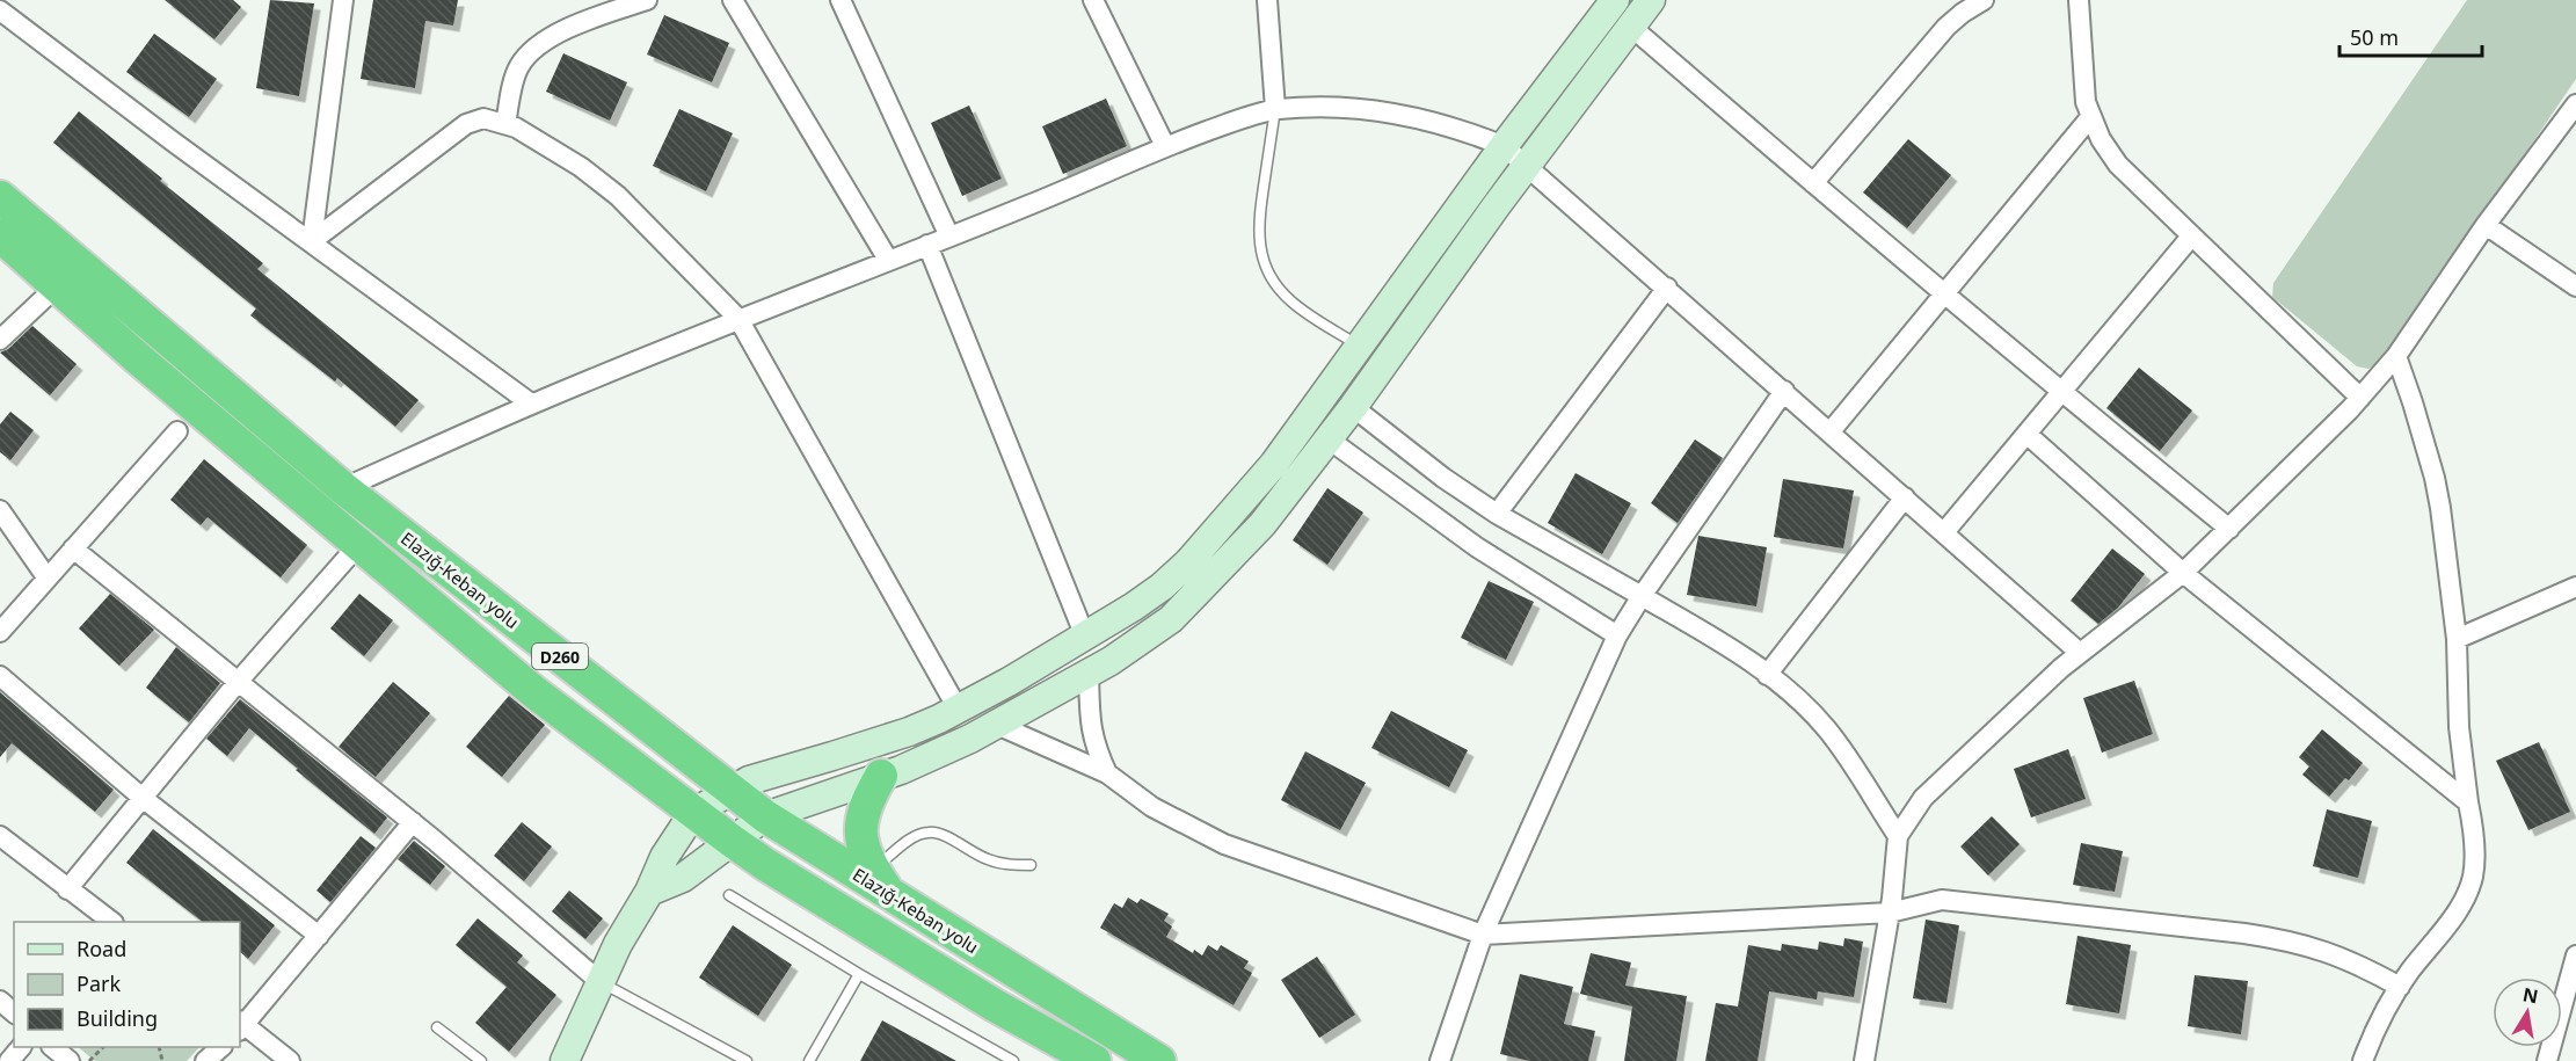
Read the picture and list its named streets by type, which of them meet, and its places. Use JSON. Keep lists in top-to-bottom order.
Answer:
{
  "streets": {
    "highway": ["Elazığ-Keban yolu", "D260"]
  },
  "legend": ["Road", "Park", "Building"],
  "scale_bar": "50 m",
  "north": "top"
}
